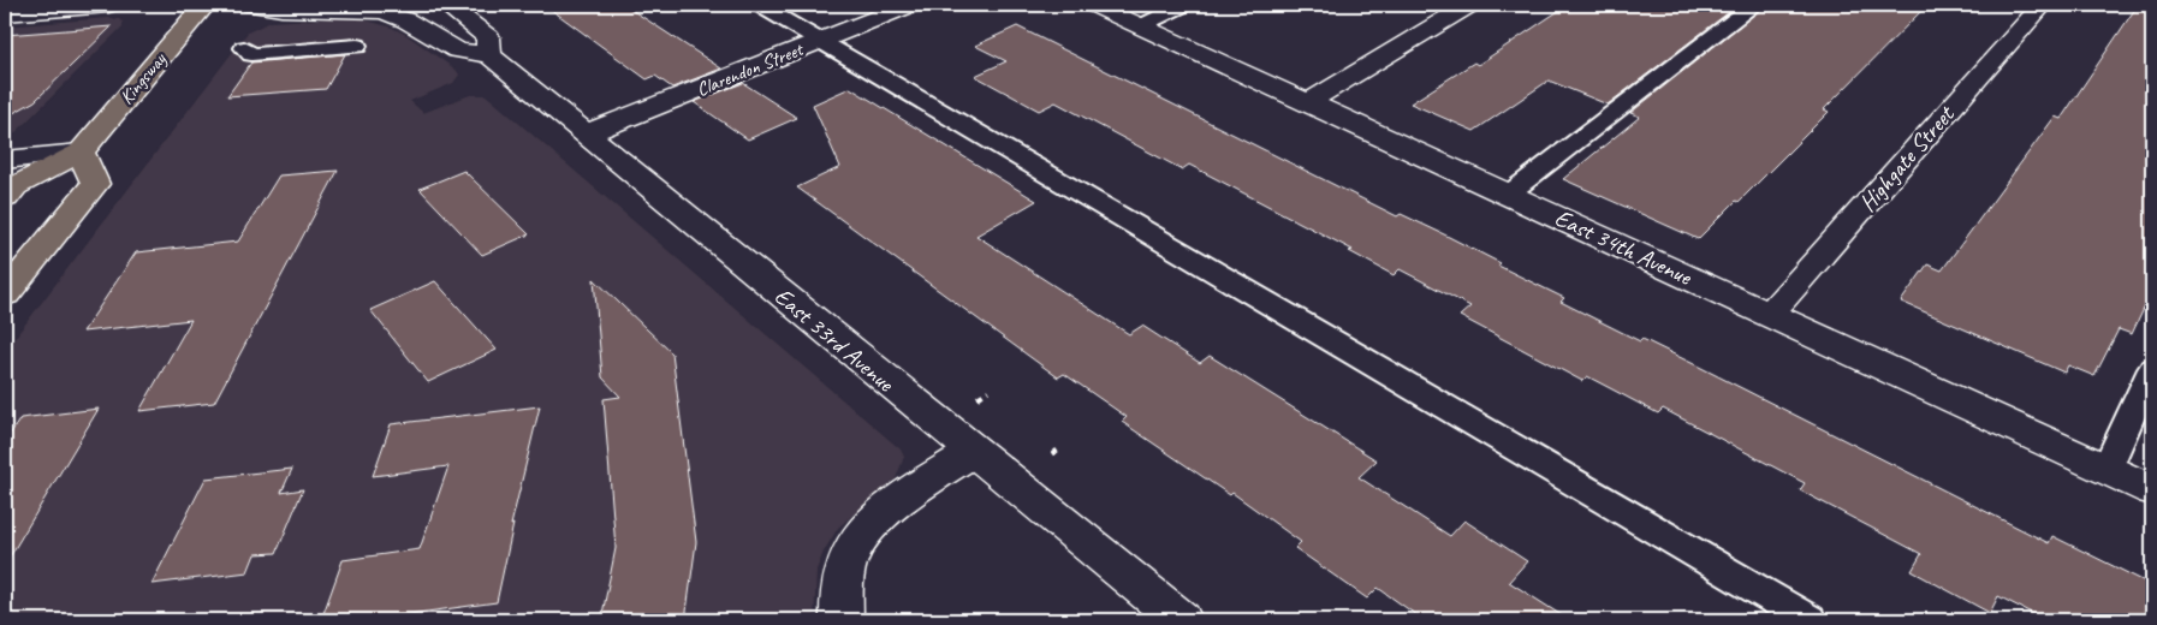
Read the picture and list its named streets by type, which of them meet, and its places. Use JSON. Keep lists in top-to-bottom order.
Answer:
{
  "streets": {
    "main road": ["Kingsway"],
    "street": [
      "Clarendon Street",
      "Highgate Street",
      "East 34th Avenue",
      "East 33rd Avenue"
    ]
  },
  "crossings": [
    ["Clarendon Street", "East 33rd Avenue"],
    ["Highgate Street", "East 34th Avenue"]
  ]
}
